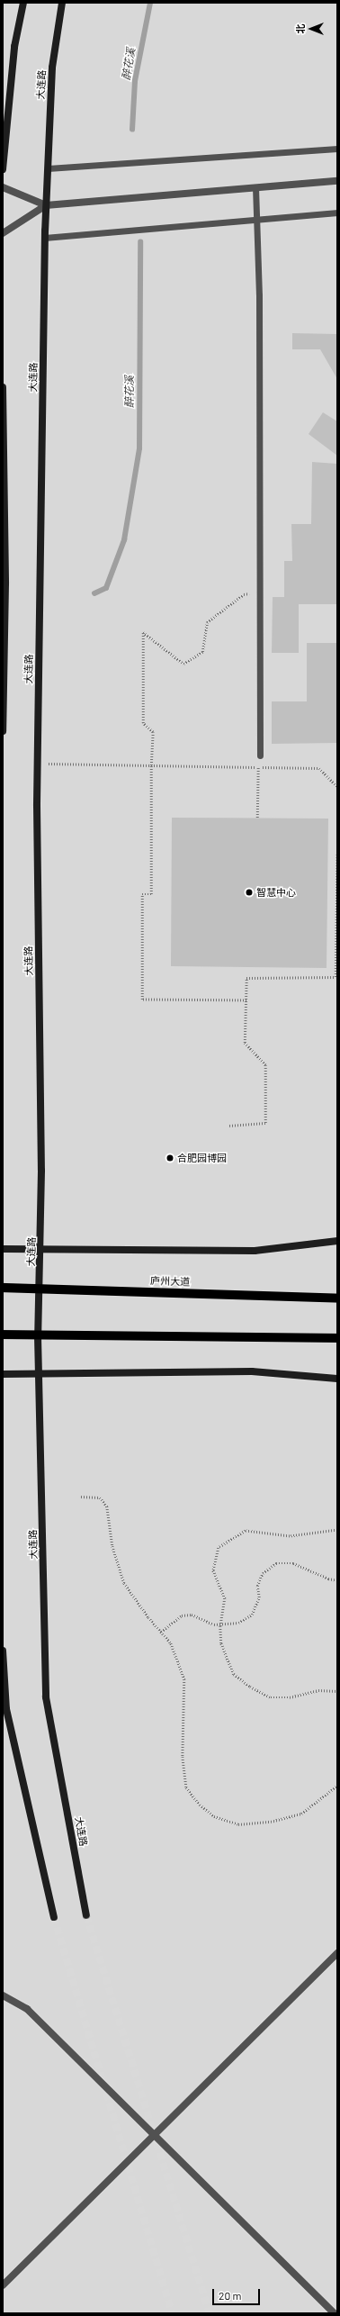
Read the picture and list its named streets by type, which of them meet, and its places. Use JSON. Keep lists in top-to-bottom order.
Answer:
{
  "streets": {
    "main road": ["大连路", "庐州大道"]
  },
  "crossings": [
    ["大连路", "庐州大道"]
  ],
  "water": ["醉花溪"],
  "places": ["智慧中心", "合肥园博园"],
  "scale_bar": "20 m",
  "north": "left"
}
